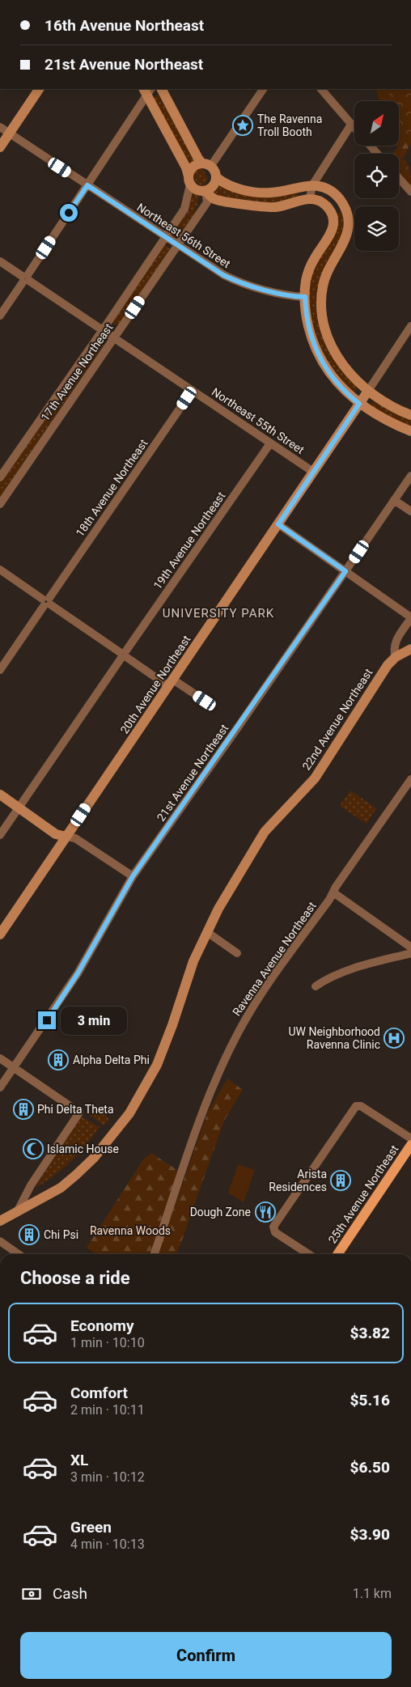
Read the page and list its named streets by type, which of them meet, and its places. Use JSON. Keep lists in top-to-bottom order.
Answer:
{
  "streets": {
    "main road": ["25th Avenue Northeast"],
    "street": [
      "Northeast 56th Street",
      "17th Avenue Northeast",
      "Northeast 55th Street",
      "18th Avenue Northeast",
      "19th Avenue Northeast",
      "20th Avenue Northeast",
      "22nd Avenue Northeast",
      "21st Avenue Northeast",
      "Ravenna Avenue Northeast"
    ]
  },
  "crossings": [
    ["Northeast 56th Street", "17th Avenue Northeast"],
    ["17th Avenue Northeast", "Northeast 55th Street"],
    ["Northeast 55th Street", "18th Avenue Northeast"],
    ["Northeast 55th Street", "19th Avenue Northeast"],
    ["Northeast 55th Street", "20th Avenue Northeast"]
  ],
  "districts": ["UNIVERSITY PARK"],
  "parks": ["Ravenna Woods"],
  "places": {
    "place": ["The Ravenna Troll Booth"],
    "hospital": ["UW Neighborhood Ravenna Clinic"],
    "building": [
      "Alpha Delta Phi",
      "Phi Delta Theta",
      "Arista Residences",
      "Chi Psi"
    ],
    "mosque": ["Islamic House"],
    "restaurant": ["Dough Zone"]
  },
  "north": "top right",
  "page": {
    "banner": ["16th Avenue Northeast", "21st Avenue Northeast"],
    "bubble": "3 min",
    "heading": "Choose a ride",
    "list": [
      {
        "name": "Economy",
        "note": "1 min · 10:10",
        "value": "$3.82"
      },
      {
        "name": "Comfort",
        "note": "2 min · 10:11",
        "value": "$5.16"
      },
      {
        "name": "XL",
        "note": "3 min · 10:12",
        "value": "$6.50"
      },
      {
        "name": "Green",
        "note": "4 min · 10:13",
        "value": "$3.90"
      }
    ],
    "pay": ["Cash", "1.1 km"],
    "buttons": "Confirm"
  }
}
